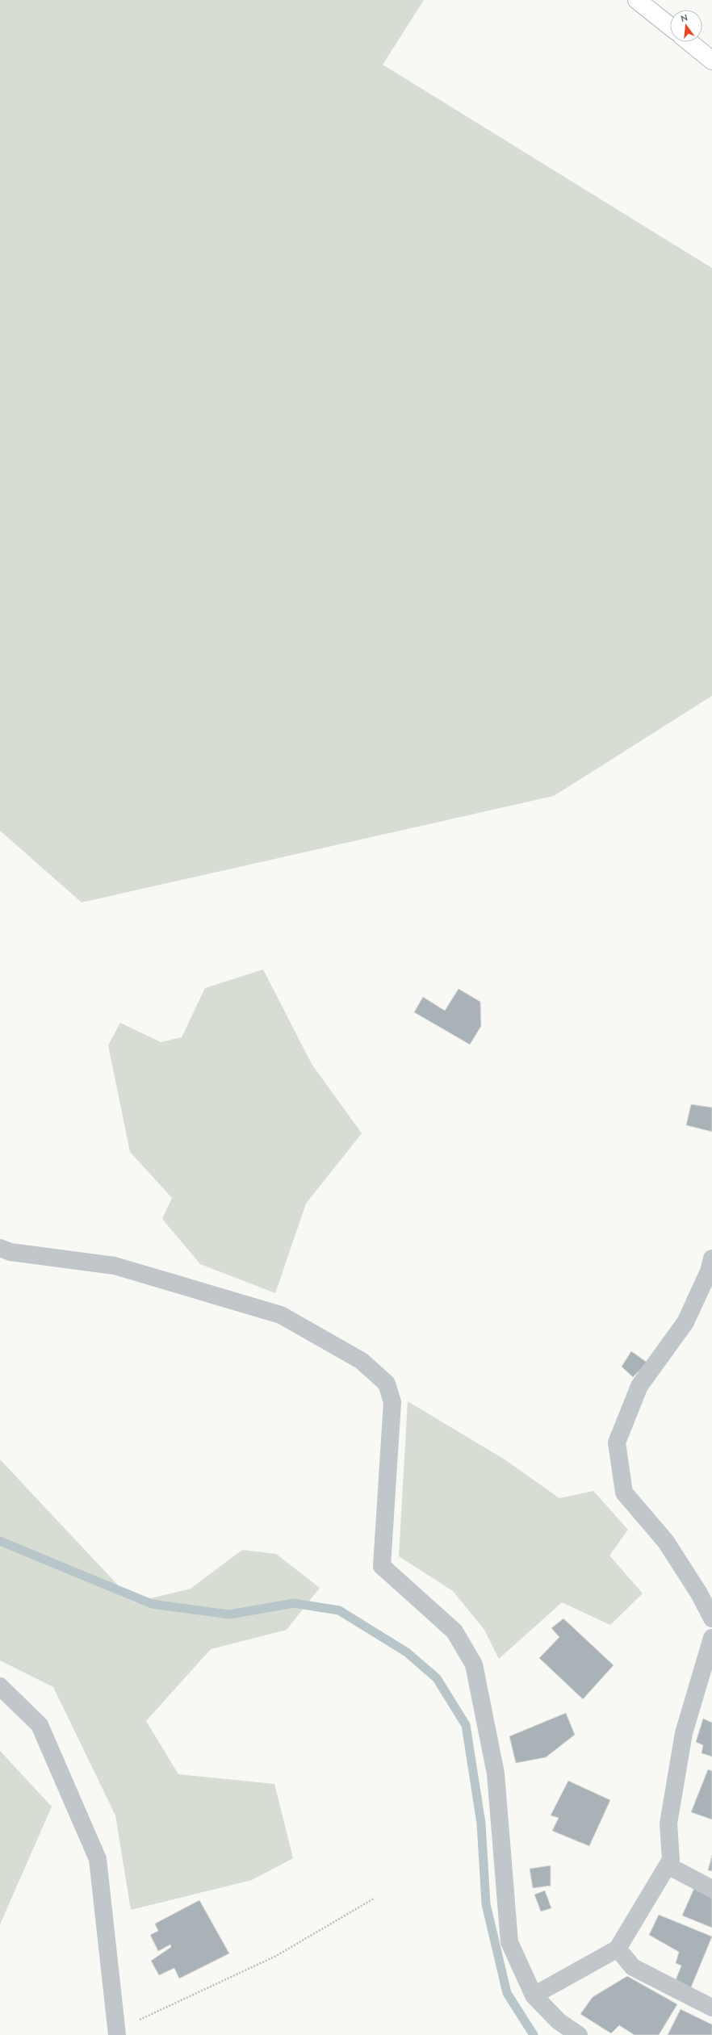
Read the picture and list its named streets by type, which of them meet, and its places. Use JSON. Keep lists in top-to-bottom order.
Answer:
{
  "north": "top"
}
